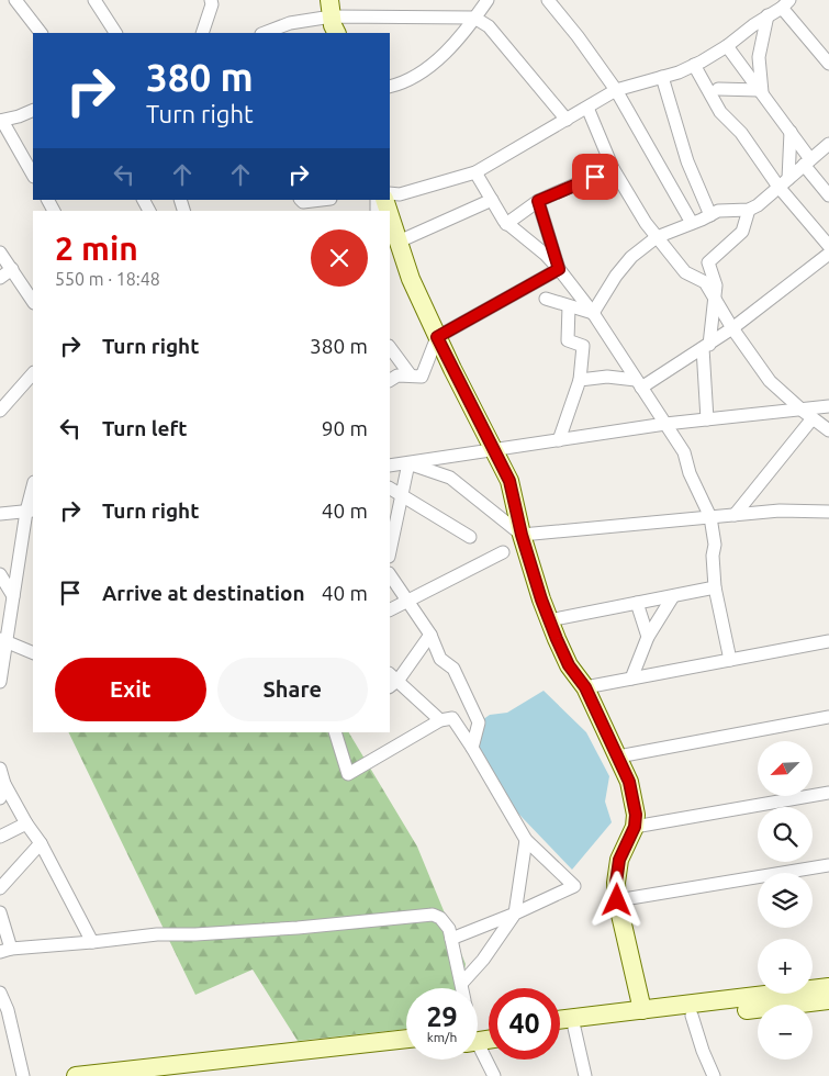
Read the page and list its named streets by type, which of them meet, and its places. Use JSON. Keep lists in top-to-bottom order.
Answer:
{
  "north": "bottom left",
  "page": {
    "turn": ["380 m", "Turn right"],
    "heading": ["2 min", "550 m · 18:48"],
    "list": [
      {
        "name": "Turn right",
        "value": "380 m"
      },
      {
        "name": "Turn left",
        "value": "90 m"
      },
      {
        "name": "Turn right",
        "value": "40 m"
      },
      {
        "name": "Arrive at destination",
        "value": "40 m"
      }
    ],
    "buttons": ["Exit", "Share"],
    "map_buttons": ["+", "−"],
    "speed": "29 km/h",
    "limit": "40"
  }
}
